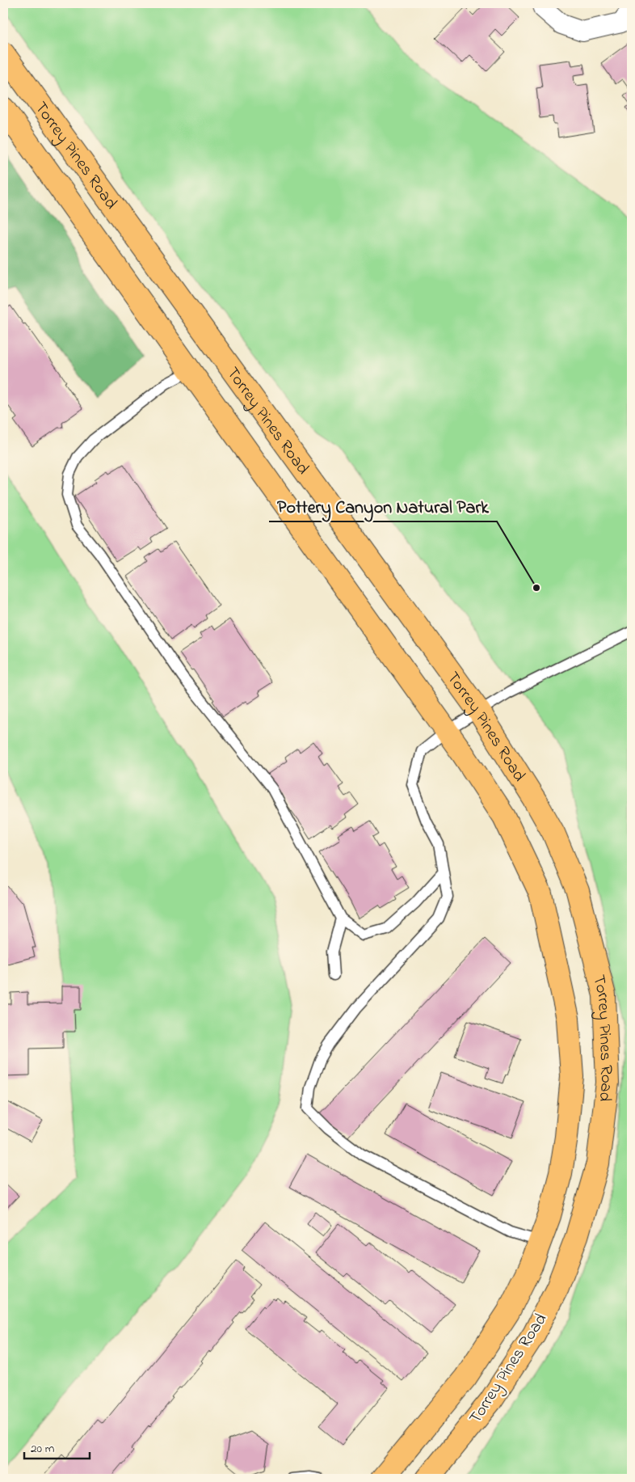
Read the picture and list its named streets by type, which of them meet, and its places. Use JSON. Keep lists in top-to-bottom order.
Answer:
{
  "streets": {
    "main road": ["Torrey Pines Road"]
  },
  "places": ["Pottery Canyon Natural Park"],
  "scale_bar": "20 m"
}
